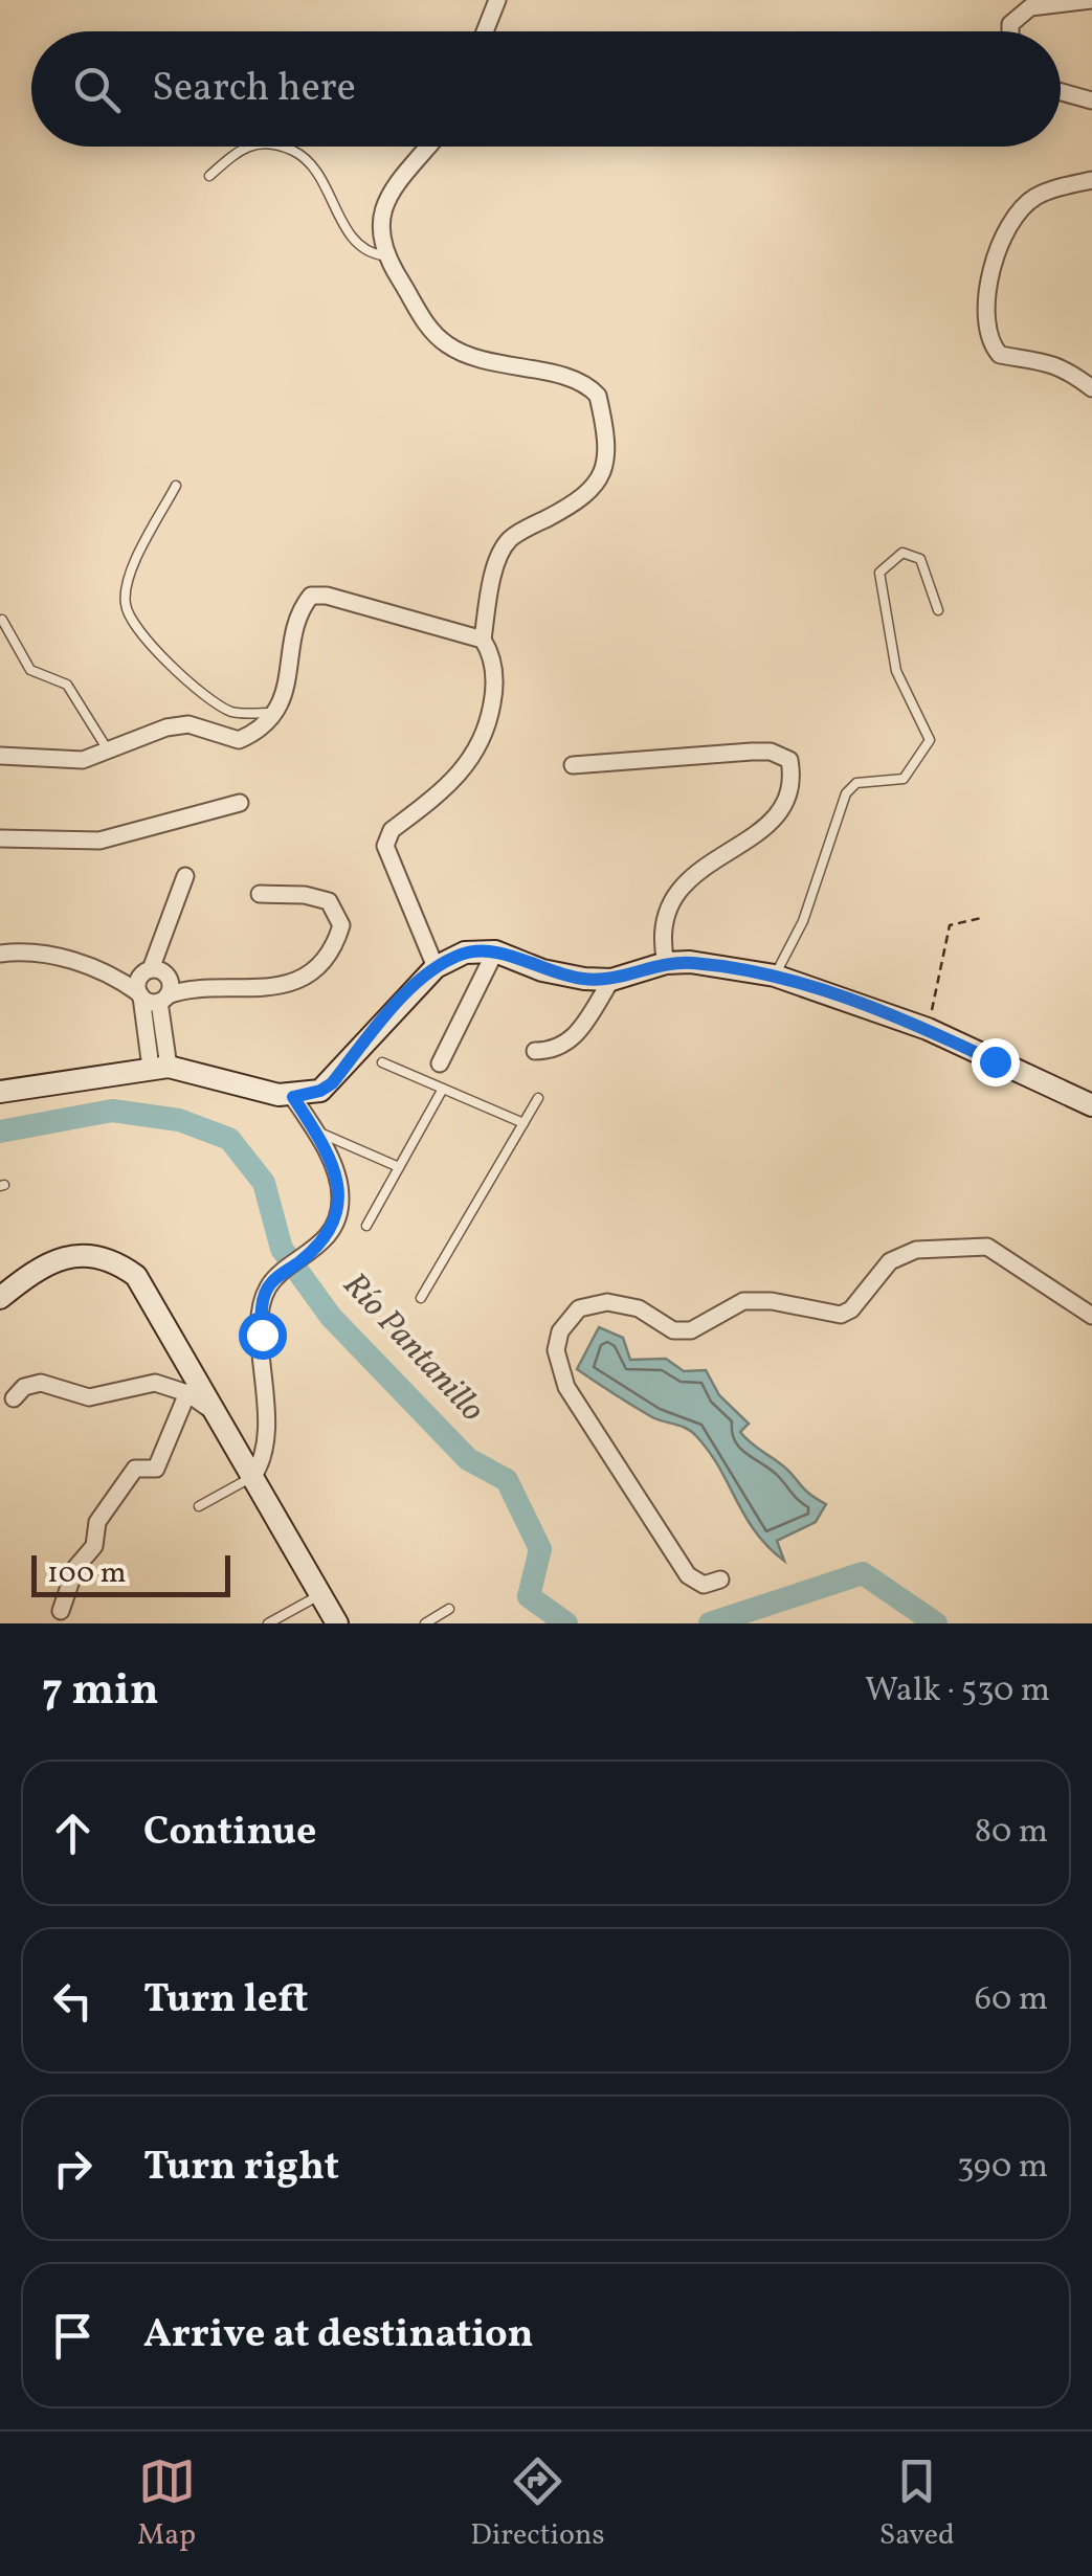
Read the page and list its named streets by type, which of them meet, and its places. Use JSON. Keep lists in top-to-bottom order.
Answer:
{
  "water": ["Río Pantanillo"],
  "scale_bar": "100 m",
  "page": {
    "search": "Search here",
    "scale": "100 m",
    "heading": ["7 min", "Walk · 530 m"],
    "list": [
      ["Continue", "80 m"],
      ["Turn left", "60 m"],
      ["Turn right", "390 m"],
      "Arrive at destination"
    ],
    "nav": ["Map", "Directions", "Saved"]
  }
}
